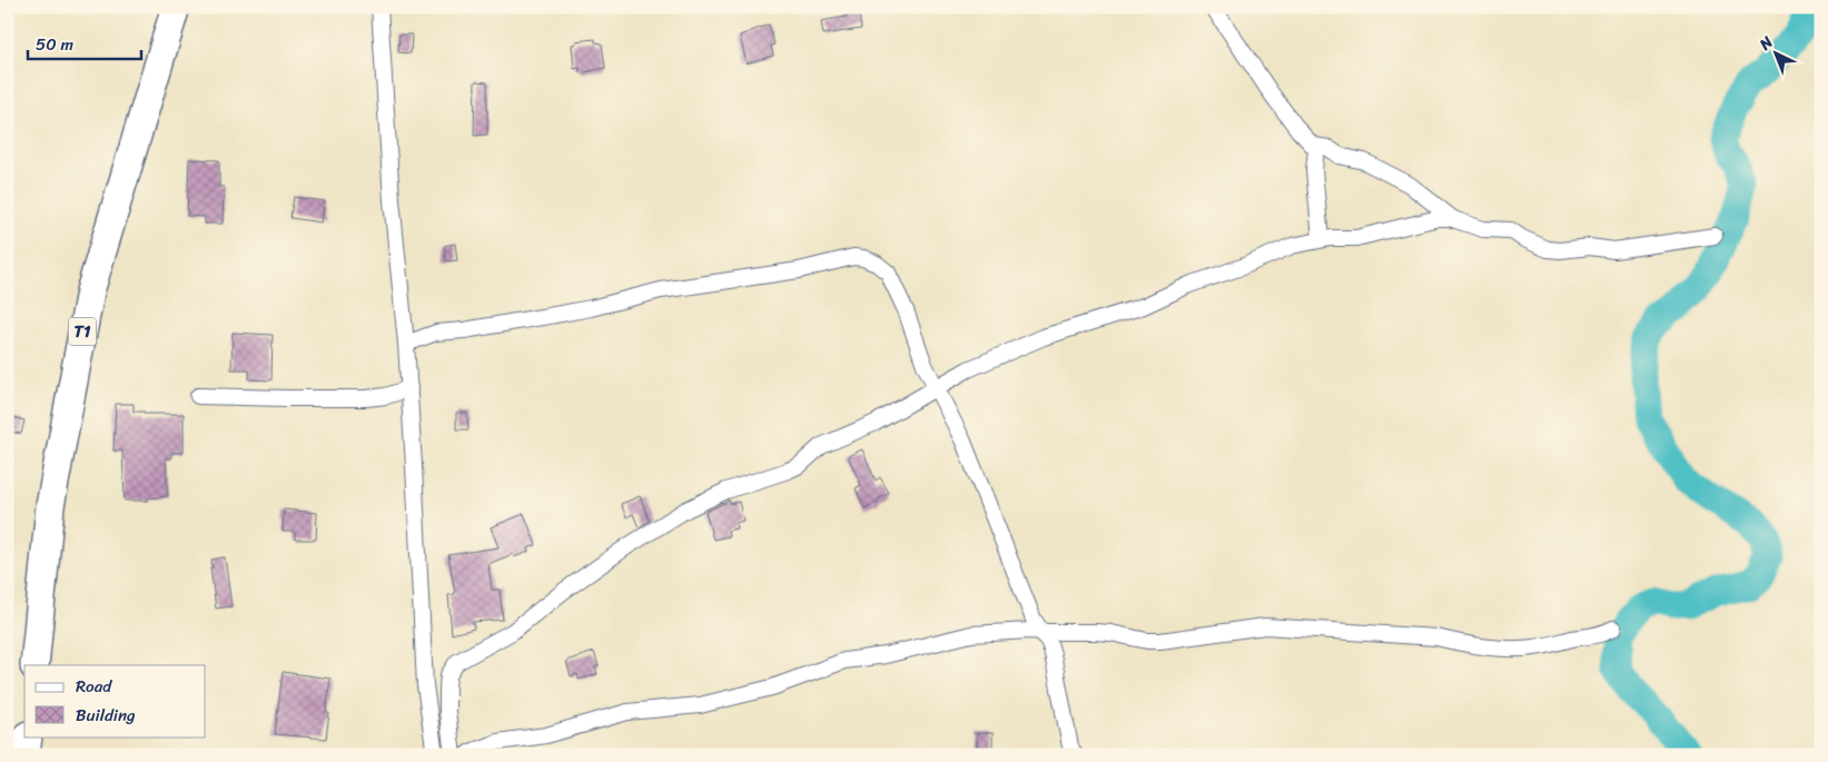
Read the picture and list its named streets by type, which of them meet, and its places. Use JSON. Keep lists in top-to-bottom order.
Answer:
{
  "streets": {
    "highway": ["T1"]
  },
  "legend": ["Road", "Building"],
  "scale_bar": "50 m",
  "north": "top left"
}
